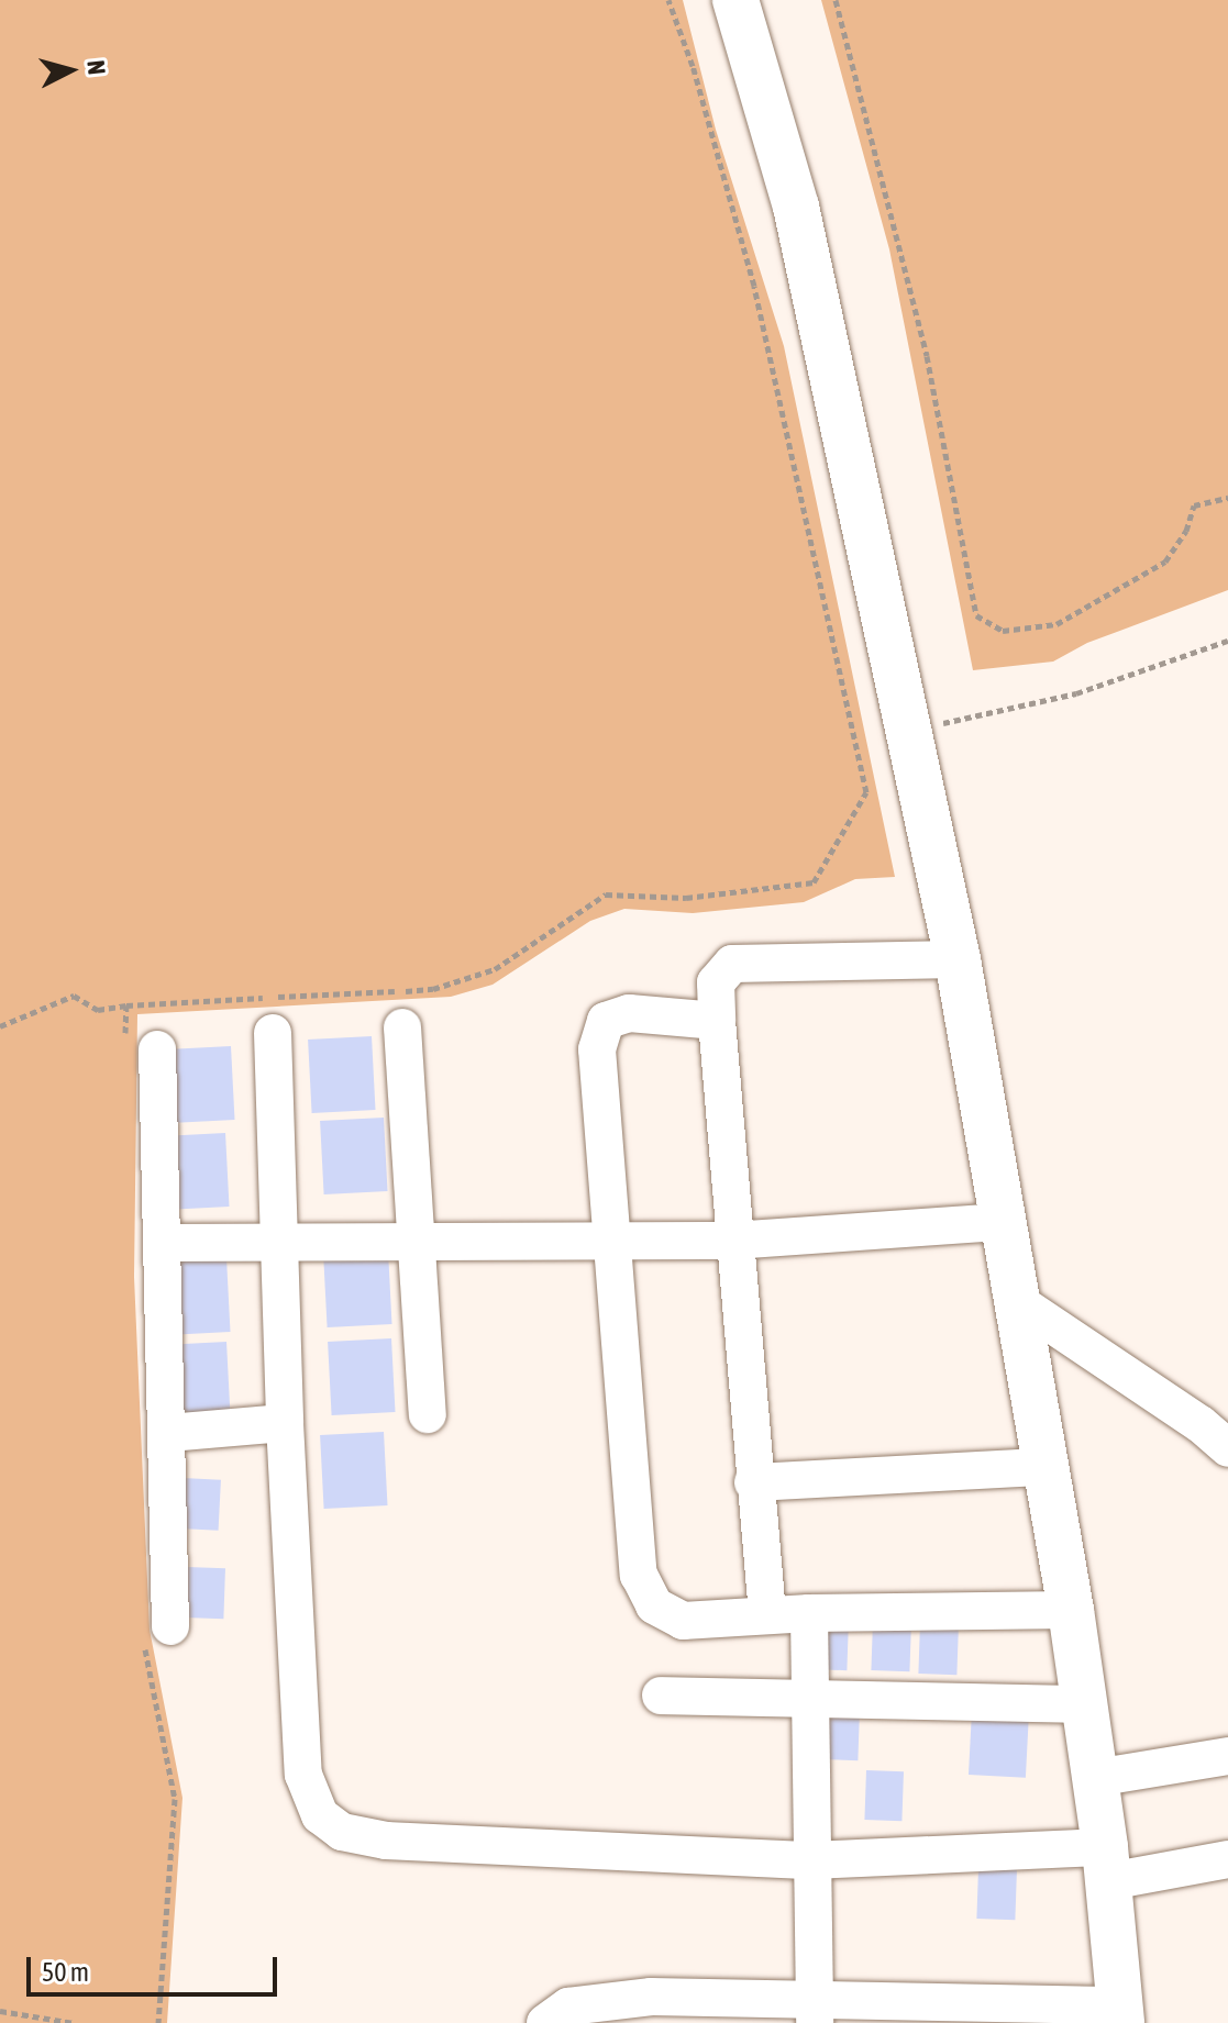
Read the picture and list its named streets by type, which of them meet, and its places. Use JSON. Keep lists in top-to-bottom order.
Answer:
{
  "scale_bar": "50 m",
  "north": "right"
}
